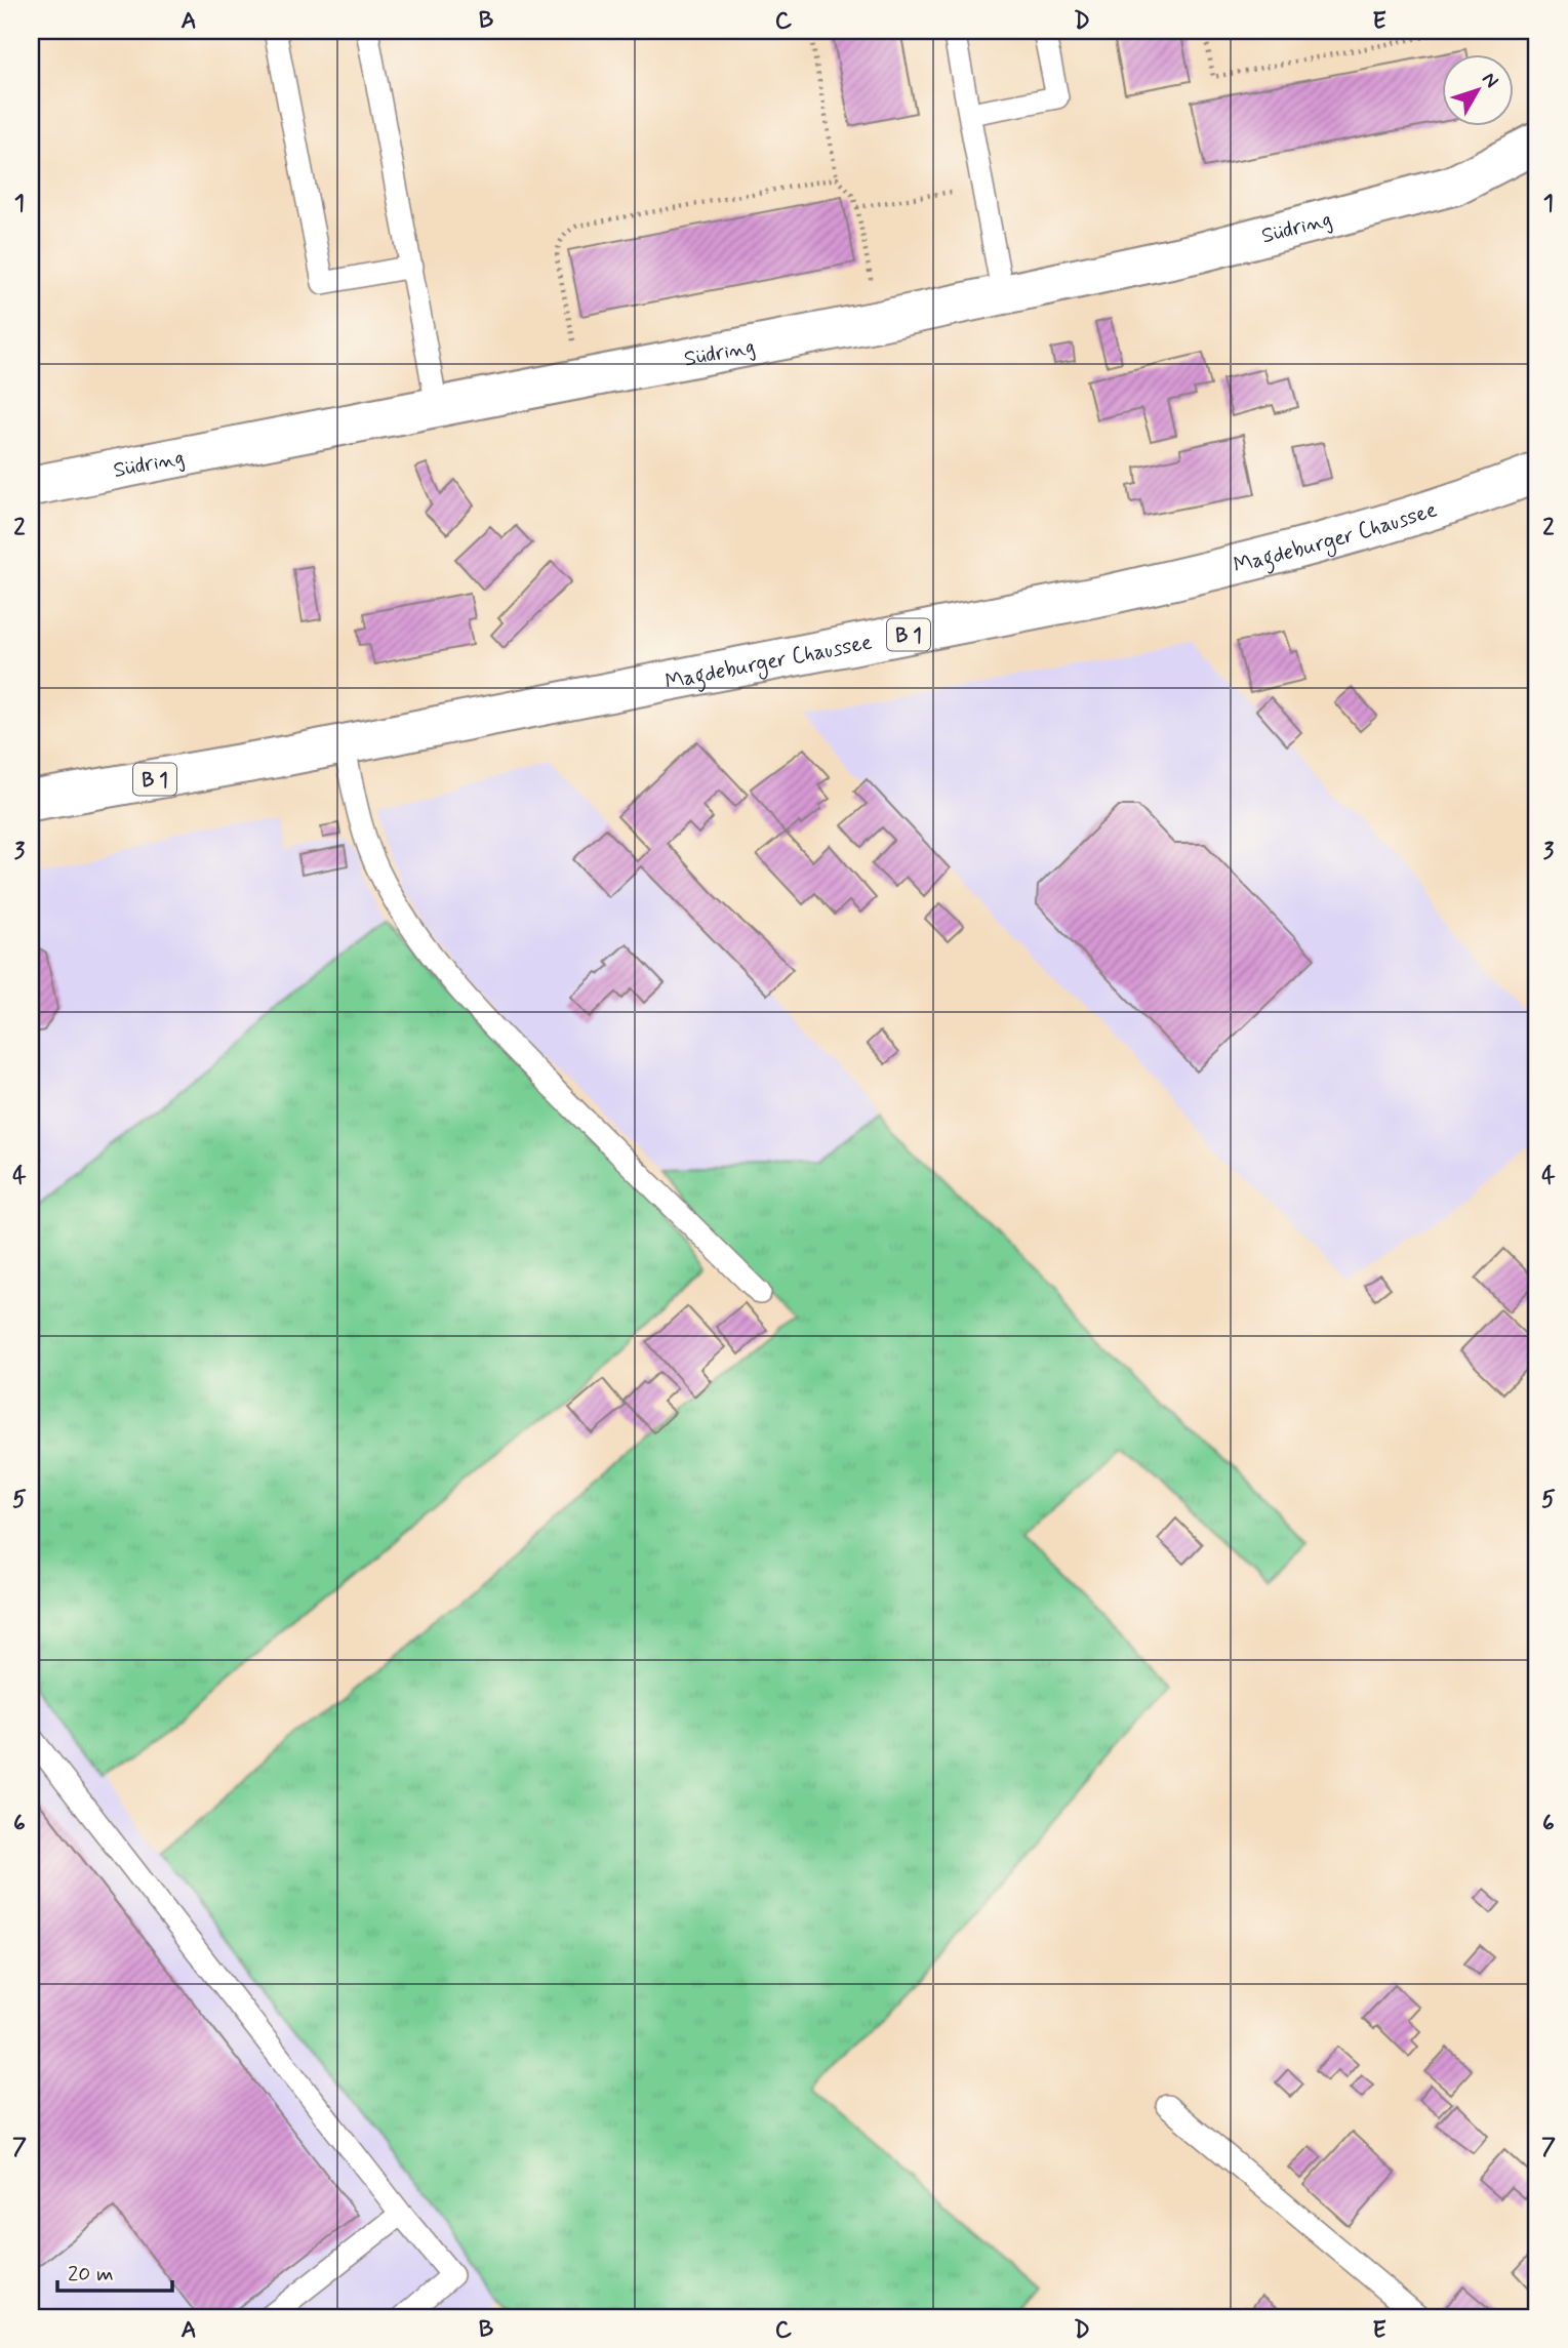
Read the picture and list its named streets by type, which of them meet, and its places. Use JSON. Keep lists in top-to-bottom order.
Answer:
{
  "streets": {
    "street": ["Südring", "Magdeburger Chaussee", "B 1"]
  },
  "scale_bar": "20 m",
  "north": "top right",
  "grid": {
    "columns": [
      "A",
      "B",
      "C",
      "D",
      "E"
    ],
    "rows": [
      "1",
      "2",
      "3",
      "4",
      "5",
      "6",
      "7"
    ]
  }
}
